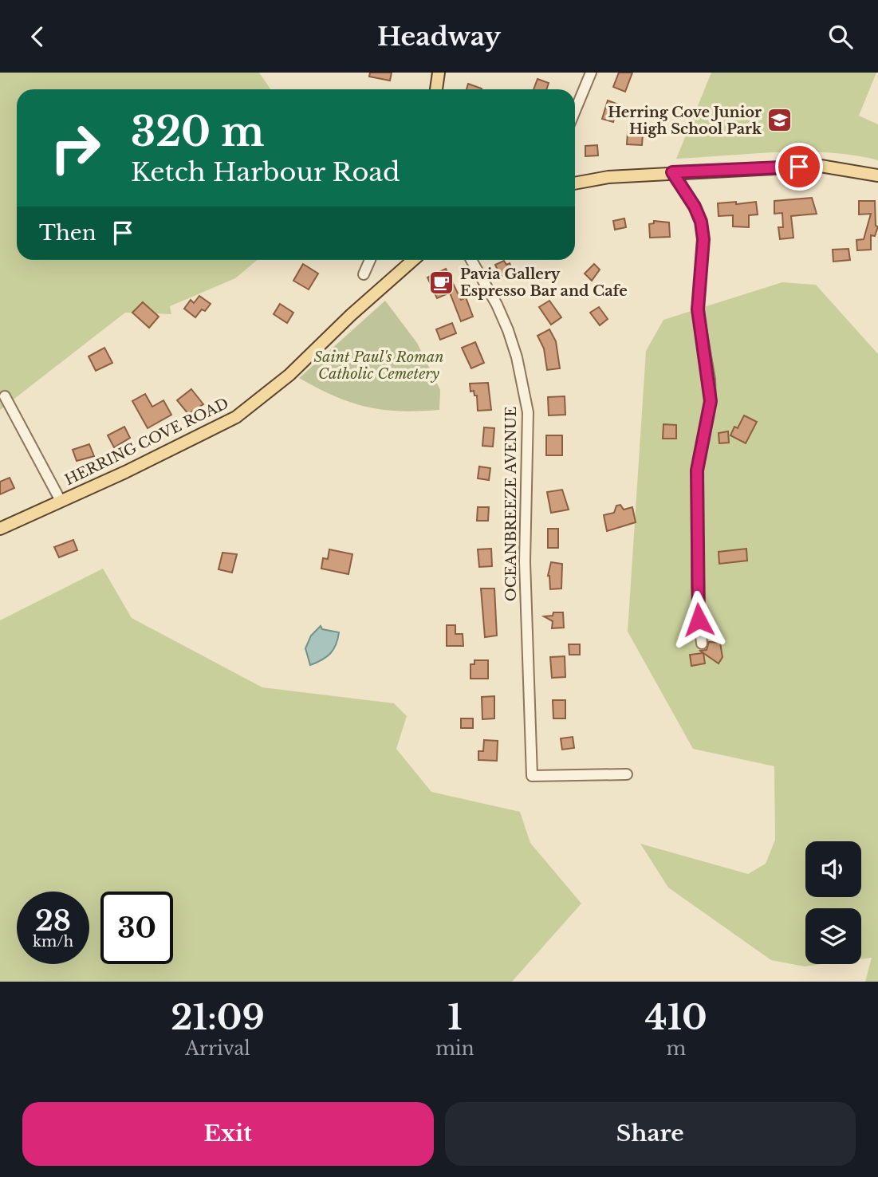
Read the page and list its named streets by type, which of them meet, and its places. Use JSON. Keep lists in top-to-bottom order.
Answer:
{
  "streets": {
    "main road": ["HERRING COVE ROAD"],
    "street": ["OCEANBREEZE AVENUE"]
  },
  "parks": ["Saint Paul's Roman Catholic Cemetery"],
  "places": {
    "school or university": ["Herring Cove Junior High School Park"],
    "cafe": ["Pavia Gallery Espresso Bar and Cafe"]
  },
  "page": {
    "header": "Headway",
    "turn": ["320 m", "Ketch Harbour Road"],
    "then": "Then",
    "speed": "28 km/h",
    "limit": "30",
    "eta": [
      "21:09",
      "Arrival",
      "1",
      "min",
      "410",
      "m"
    ],
    "buttons": ["Exit", "Share"]
  }
}
